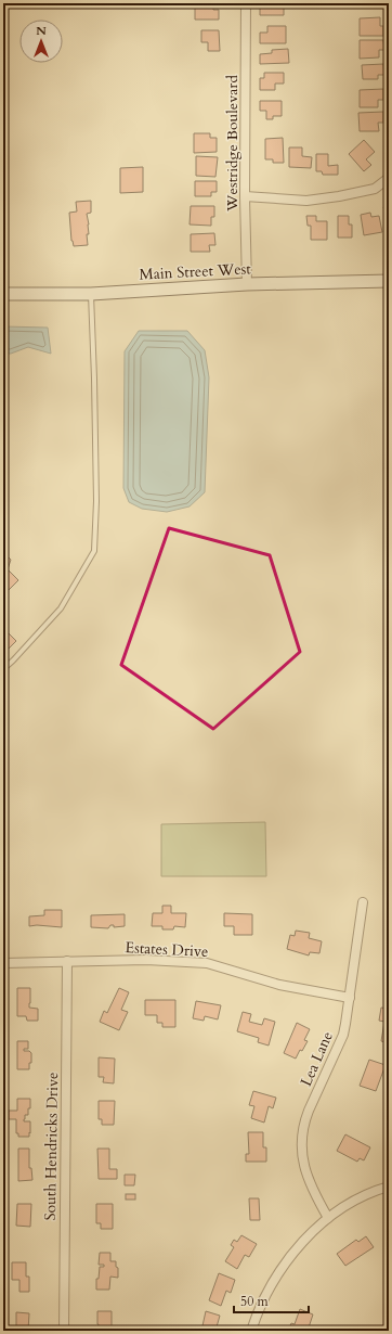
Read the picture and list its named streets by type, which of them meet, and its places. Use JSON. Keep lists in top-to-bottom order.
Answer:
{
  "streets": {
    "main road": ["Main Street West"],
    "street": [
      "Westridge Boulevard",
      "Estates Drive",
      "Lea Lane",
      "South Hendricks Drive"
    ]
  },
  "crossings": [
    ["Westridge Boulevard", "Main Street West"],
    ["Estates Drive", "Lea Lane"],
    ["Estates Drive", "South Hendricks Drive"]
  ],
  "scale_bar": "50 m",
  "north": "top"
}
